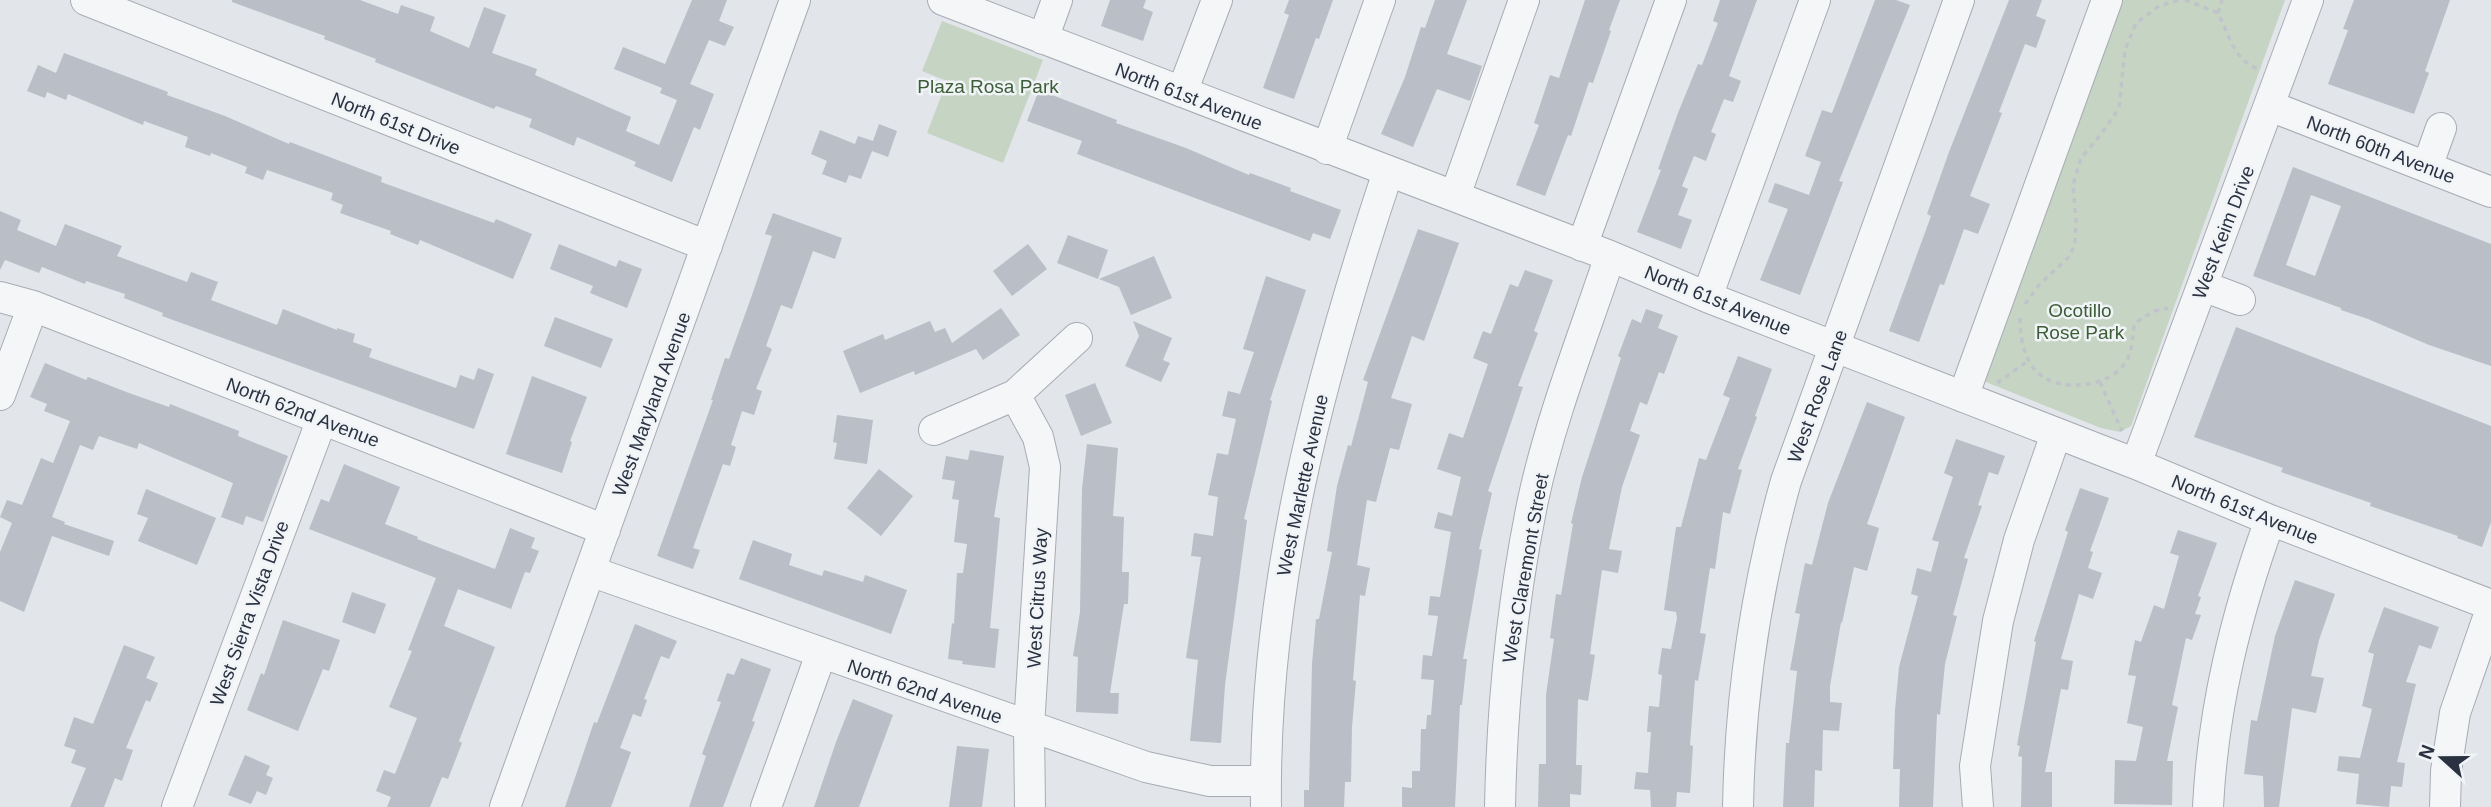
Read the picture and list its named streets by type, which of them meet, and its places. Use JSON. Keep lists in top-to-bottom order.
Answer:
{
  "streets": {
    "street": [
      "North 61st Avenue",
      "North 61st Drive",
      "North 60th Avenue",
      "West Keim Drive",
      "West Rose Lane",
      "West Maryland Avenue",
      "North 62nd Avenue",
      "West Marlette Avenue",
      "West Claremont Street",
      "West Citrus Way",
      "West Sierra Vista Drive"
    ]
  },
  "crossings": [
    ["North 61st Avenue", "West Keim Drive"],
    ["North 61st Avenue", "West Rose Lane"],
    ["North 61st Avenue", "West Marlette Avenue"],
    ["North 61st Avenue", "West Claremont Street"],
    ["North 61st Drive", "West Maryland Avenue"],
    ["North 60th Avenue", "West Keim Drive"],
    ["West Maryland Avenue", "North 62nd Avenue"],
    ["North 62nd Avenue", "West Marlette Avenue"],
    ["North 62nd Avenue", "West Citrus Way"],
    ["North 62nd Avenue", "West Sierra Vista Drive"]
  ],
  "parks": ["Plaza Rosa Park", "Ocotillo Rose Park"],
  "north": "left"
}
